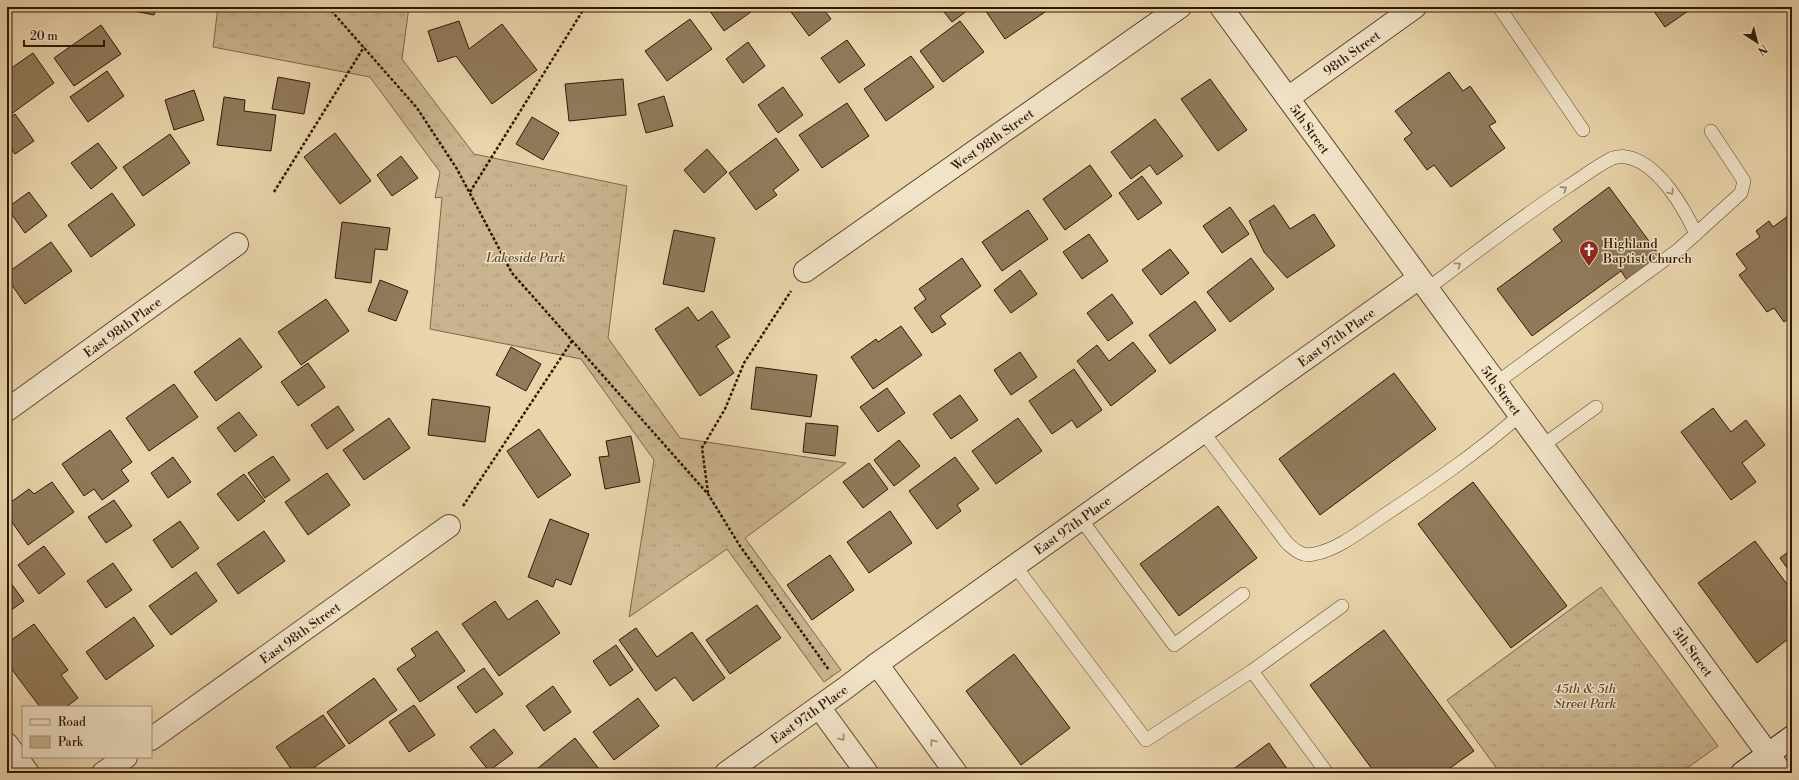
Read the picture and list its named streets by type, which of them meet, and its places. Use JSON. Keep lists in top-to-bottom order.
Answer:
{
  "streets": {
    "street": [
      "98th Street",
      "5th Street",
      "West 98th Street",
      "East 98th Place",
      "East 97th Place",
      "East 98th Street"
    ]
  },
  "crossings": [
    ["98th Street", "5th Street"],
    ["5th Street", "East 97th Place"]
  ],
  "parks": ["Lakeside Park", "45th & 5th Street Park"],
  "places": {
    "church": ["Highland Baptist Church"]
  },
  "legend": ["Road", "Park"],
  "scale_bar": "20 m",
  "north": "bottom right"
}
